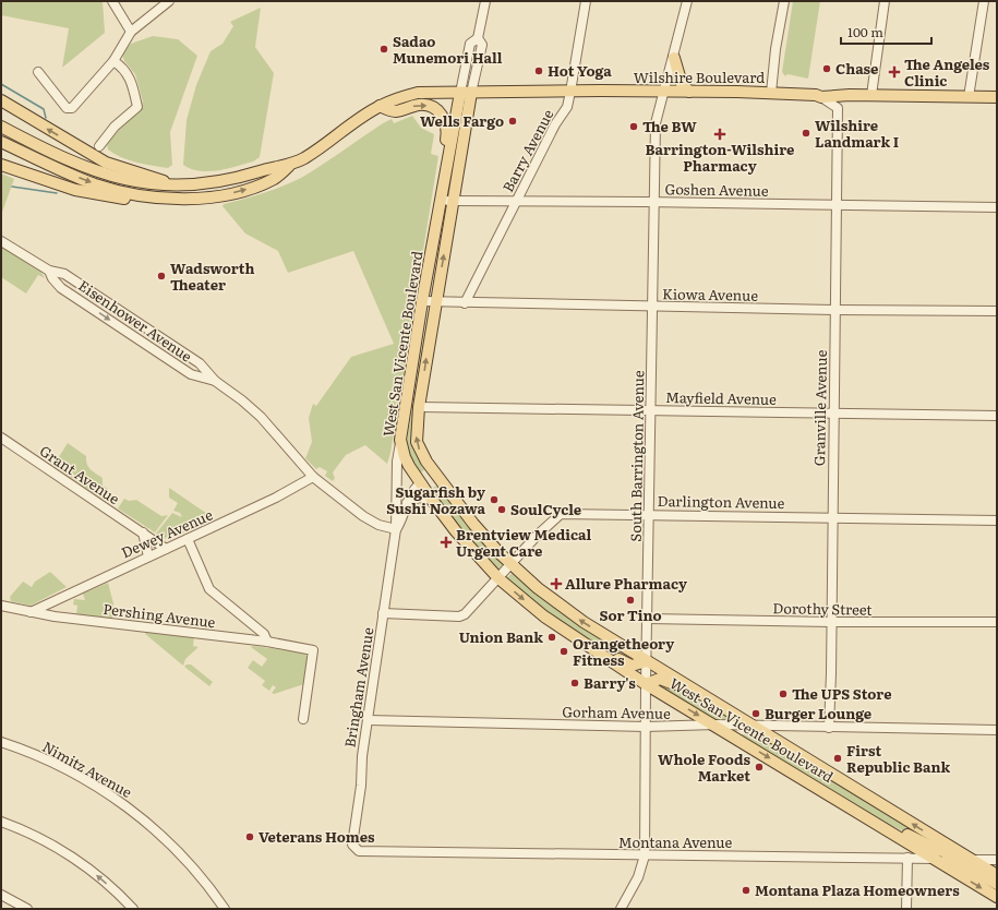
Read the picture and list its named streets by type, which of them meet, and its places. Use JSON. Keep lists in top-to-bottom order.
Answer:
{
  "streets": {
    "main road": ["Wilshire Boulevard", "West San Vicente Boulevard"],
    "street": [
      "Barry Avenue",
      "Goshen Avenue",
      "Kiowa Avenue",
      "Eisenhower Avenue",
      "Mayfield Avenue",
      "Granville Avenue",
      "South Barrington Avenue",
      "Grant Avenue",
      "Darlington Avenue",
      "Dewey Avenue",
      "Dorothy Street",
      "Pershing Avenue",
      "Bringham Avenue",
      "Gorham Avenue",
      "Nimitz Avenue",
      "Montana Avenue"
    ]
  },
  "crossings": [
    ["Wilshire Boulevard", "Barry Avenue"],
    ["Wilshire Boulevard", "West San Vicente Boulevard"],
    ["Wilshire Boulevard", "Granville Avenue"],
    ["Wilshire Boulevard", "South Barrington Avenue"],
    ["Barry Avenue", "Goshen Avenue"],
    ["Barry Avenue", "Kiowa Avenue"],
    ["Goshen Avenue", "West San Vicente Boulevard"],
    ["Goshen Avenue", "Granville Avenue"],
    ["Goshen Avenue", "South Barrington Avenue"],
    ["Kiowa Avenue", "West San Vicente Boulevard"],
    ["Kiowa Avenue", "Granville Avenue"],
    ["Kiowa Avenue", "South Barrington Avenue"],
    ["Eisenhower Avenue", "Dewey Avenue"],
    ["Eisenhower Avenue", "Bringham Avenue"],
    ["West San Vicente Boulevard", "Mayfield Avenue"],
    ["West San Vicente Boulevard", "South Barrington Avenue"],
    ["West San Vicente Boulevard", "Darlington Avenue"],
    ["West San Vicente Boulevard", "Bringham Avenue"],
    ["West San Vicente Boulevard", "Gorham Avenue"],
    ["West San Vicente Boulevard", "Montana Avenue"],
    ["Mayfield Avenue", "Granville Avenue"],
    ["Mayfield Avenue", "South Barrington Avenue"],
    ["Granville Avenue", "Darlington Avenue"],
    ["Granville Avenue", "Dorothy Street"],
    ["Granville Avenue", "Gorham Avenue"],
    ["South Barrington Avenue", "Darlington Avenue"],
    ["South Barrington Avenue", "Dorothy Street"],
    ["South Barrington Avenue", "Gorham Avenue"],
    ["South Barrington Avenue", "Montana Avenue"],
    ["Grant Avenue", "Dewey Avenue"],
    ["Darlington Avenue", "Bringham Avenue"],
    ["Dewey Avenue", "Pershing Avenue"],
    ["Bringham Avenue", "Gorham Avenue"],
    ["Bringham Avenue", "Montana Avenue"]
  ],
  "places": {
    "other": [
      "Sadao Munemori Hall",
      "Chase",
      "Hot Yoga",
      "Wells Fargo",
      "The BW",
      "Wilshire Landmark I",
      "Wadsworth Theater",
      "Sugarfish by Sushi Nozawa",
      "SoulCycle",
      "Sor Tino",
      "Union Bank",
      "Orangetheory Fitness",
      "Barry's",
      "The UPS Store",
      "Burger Lounge",
      "First Republic Bank",
      "Whole Foods Market",
      "Veterans Homes",
      "Montana Plaza Homeowners"
    ],
    "health": [
      "The Angeles Clinic",
      "Barrington-Wilshire Pharmacy",
      "Brentview Medical Urgent Care",
      "Allure Pharmacy"
    ]
  },
  "scale_bar": "100 m"
}
